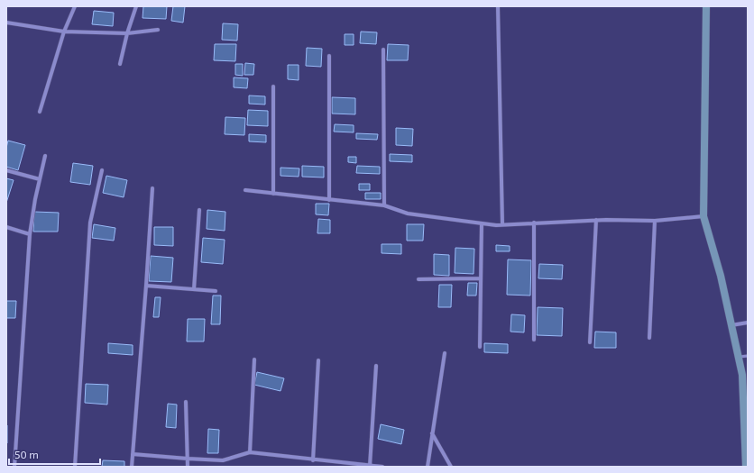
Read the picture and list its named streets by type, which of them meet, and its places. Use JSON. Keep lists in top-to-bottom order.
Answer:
{
  "scale_bar": "50 m"
}
